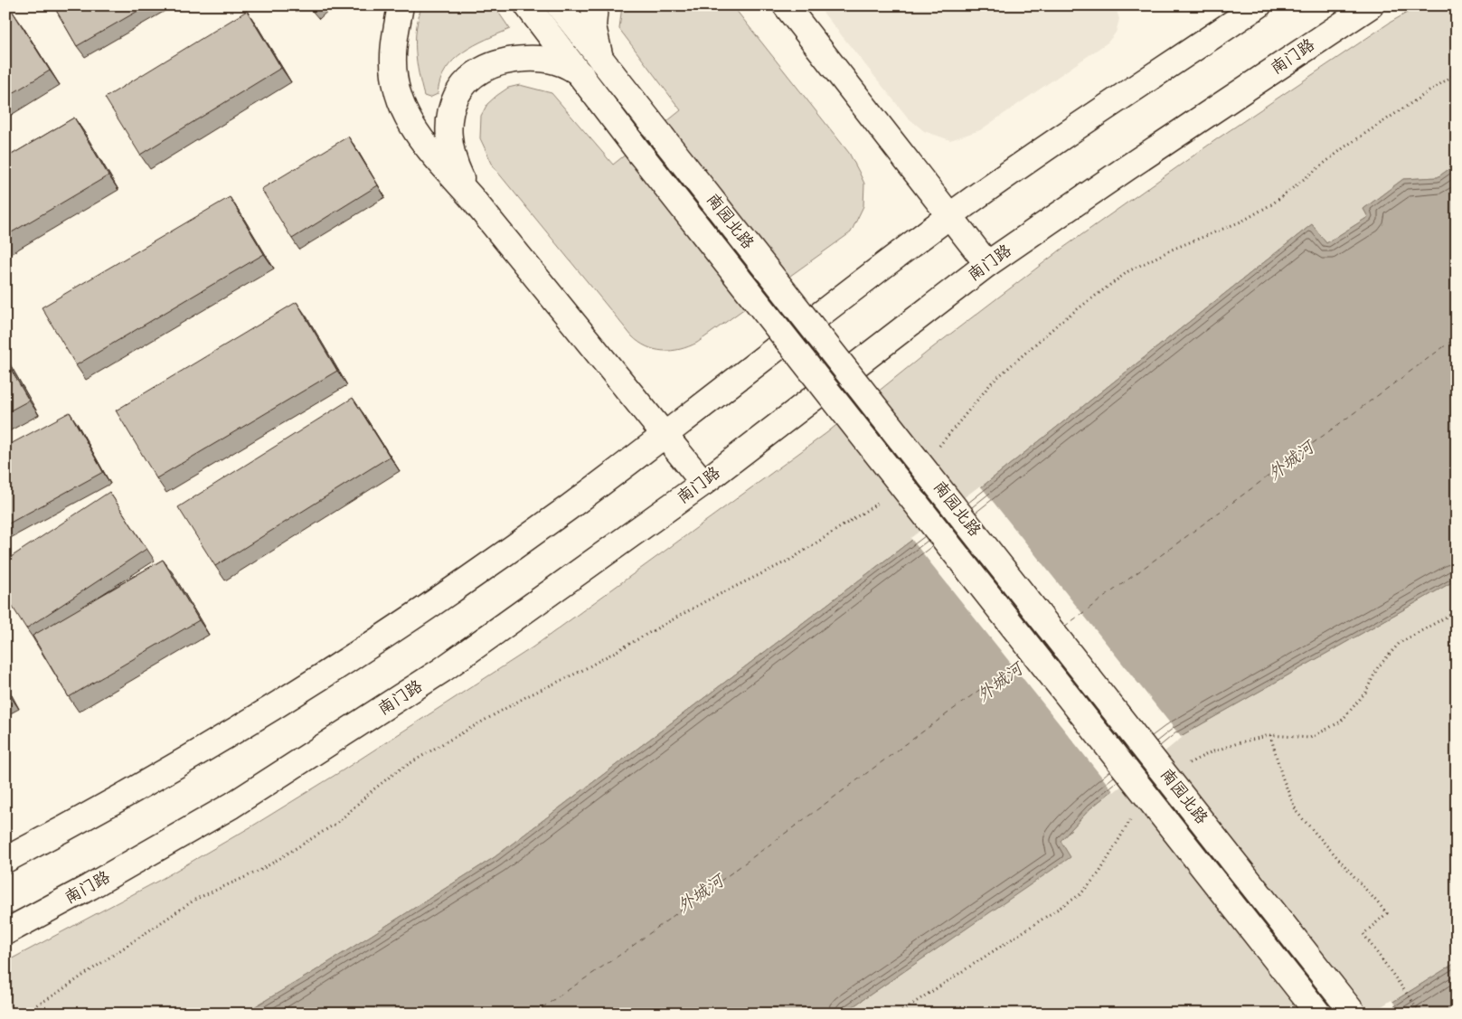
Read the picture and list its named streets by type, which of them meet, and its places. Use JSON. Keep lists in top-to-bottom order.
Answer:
{
  "streets": {
    "main road": ["南门路", "南园北路"]
  },
  "water": ["外城河"]
}
